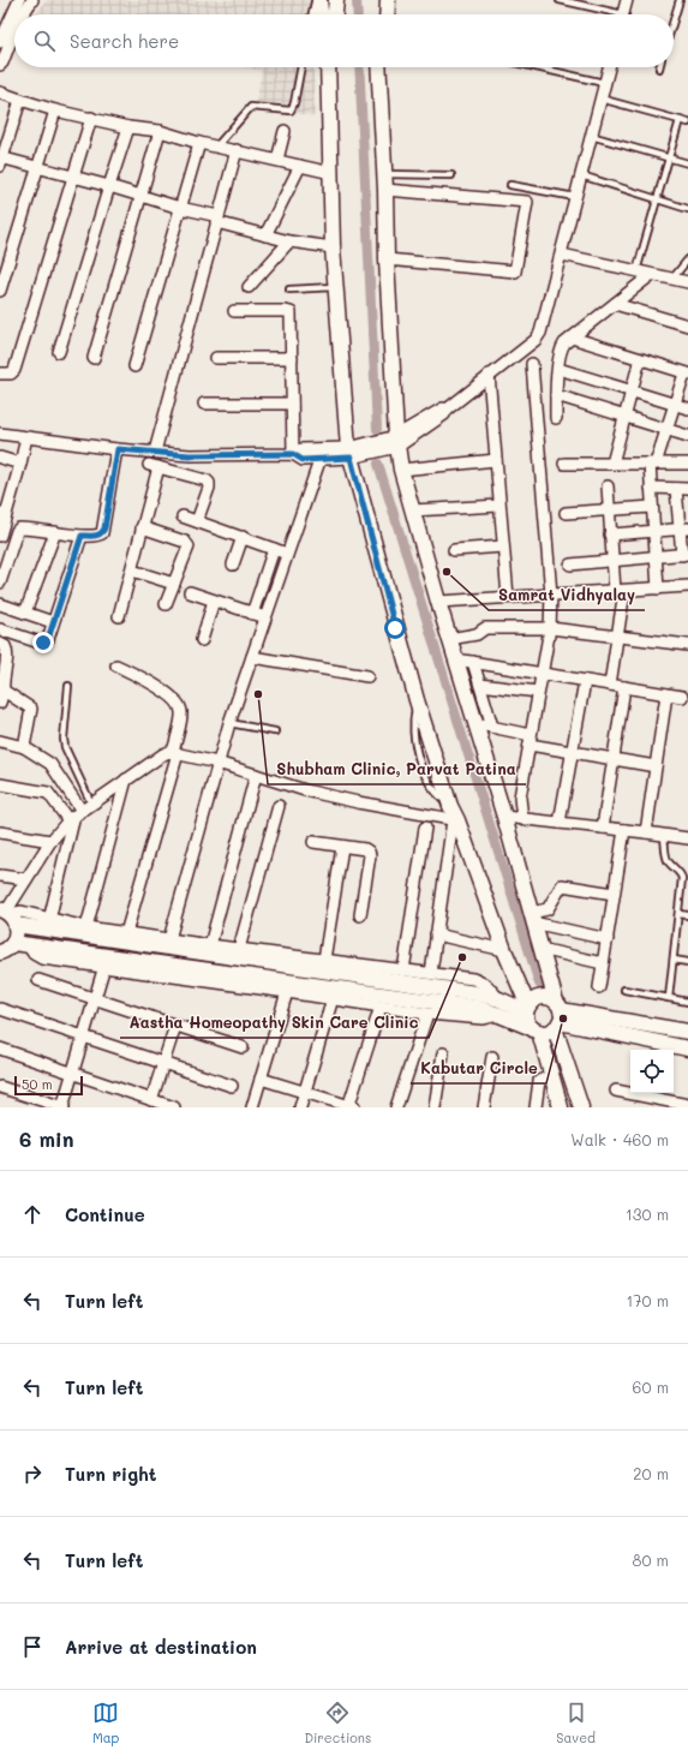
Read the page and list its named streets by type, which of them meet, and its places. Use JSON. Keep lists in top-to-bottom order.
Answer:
{
  "places": [
    "Samrat Vidhyalay",
    "Shubham Clinic, Parvat Patina",
    "Aastha Homeopathy Skin Care Clinic",
    "Kabutar Circle"
  ],
  "scale_bar": "50 m",
  "page": {
    "search": "Search here",
    "scale": "50 m",
    "heading": ["6 min", "Walk · 460 m"],
    "list": [
      ["Continue", "130 m"],
      ["Turn left", "170 m"],
      ["Turn left", "60 m"],
      ["Turn right", "20 m"],
      ["Turn left", "80 m"],
      "Arrive at destination"
    ],
    "nav": ["Map", "Directions", "Saved"]
  }
}
